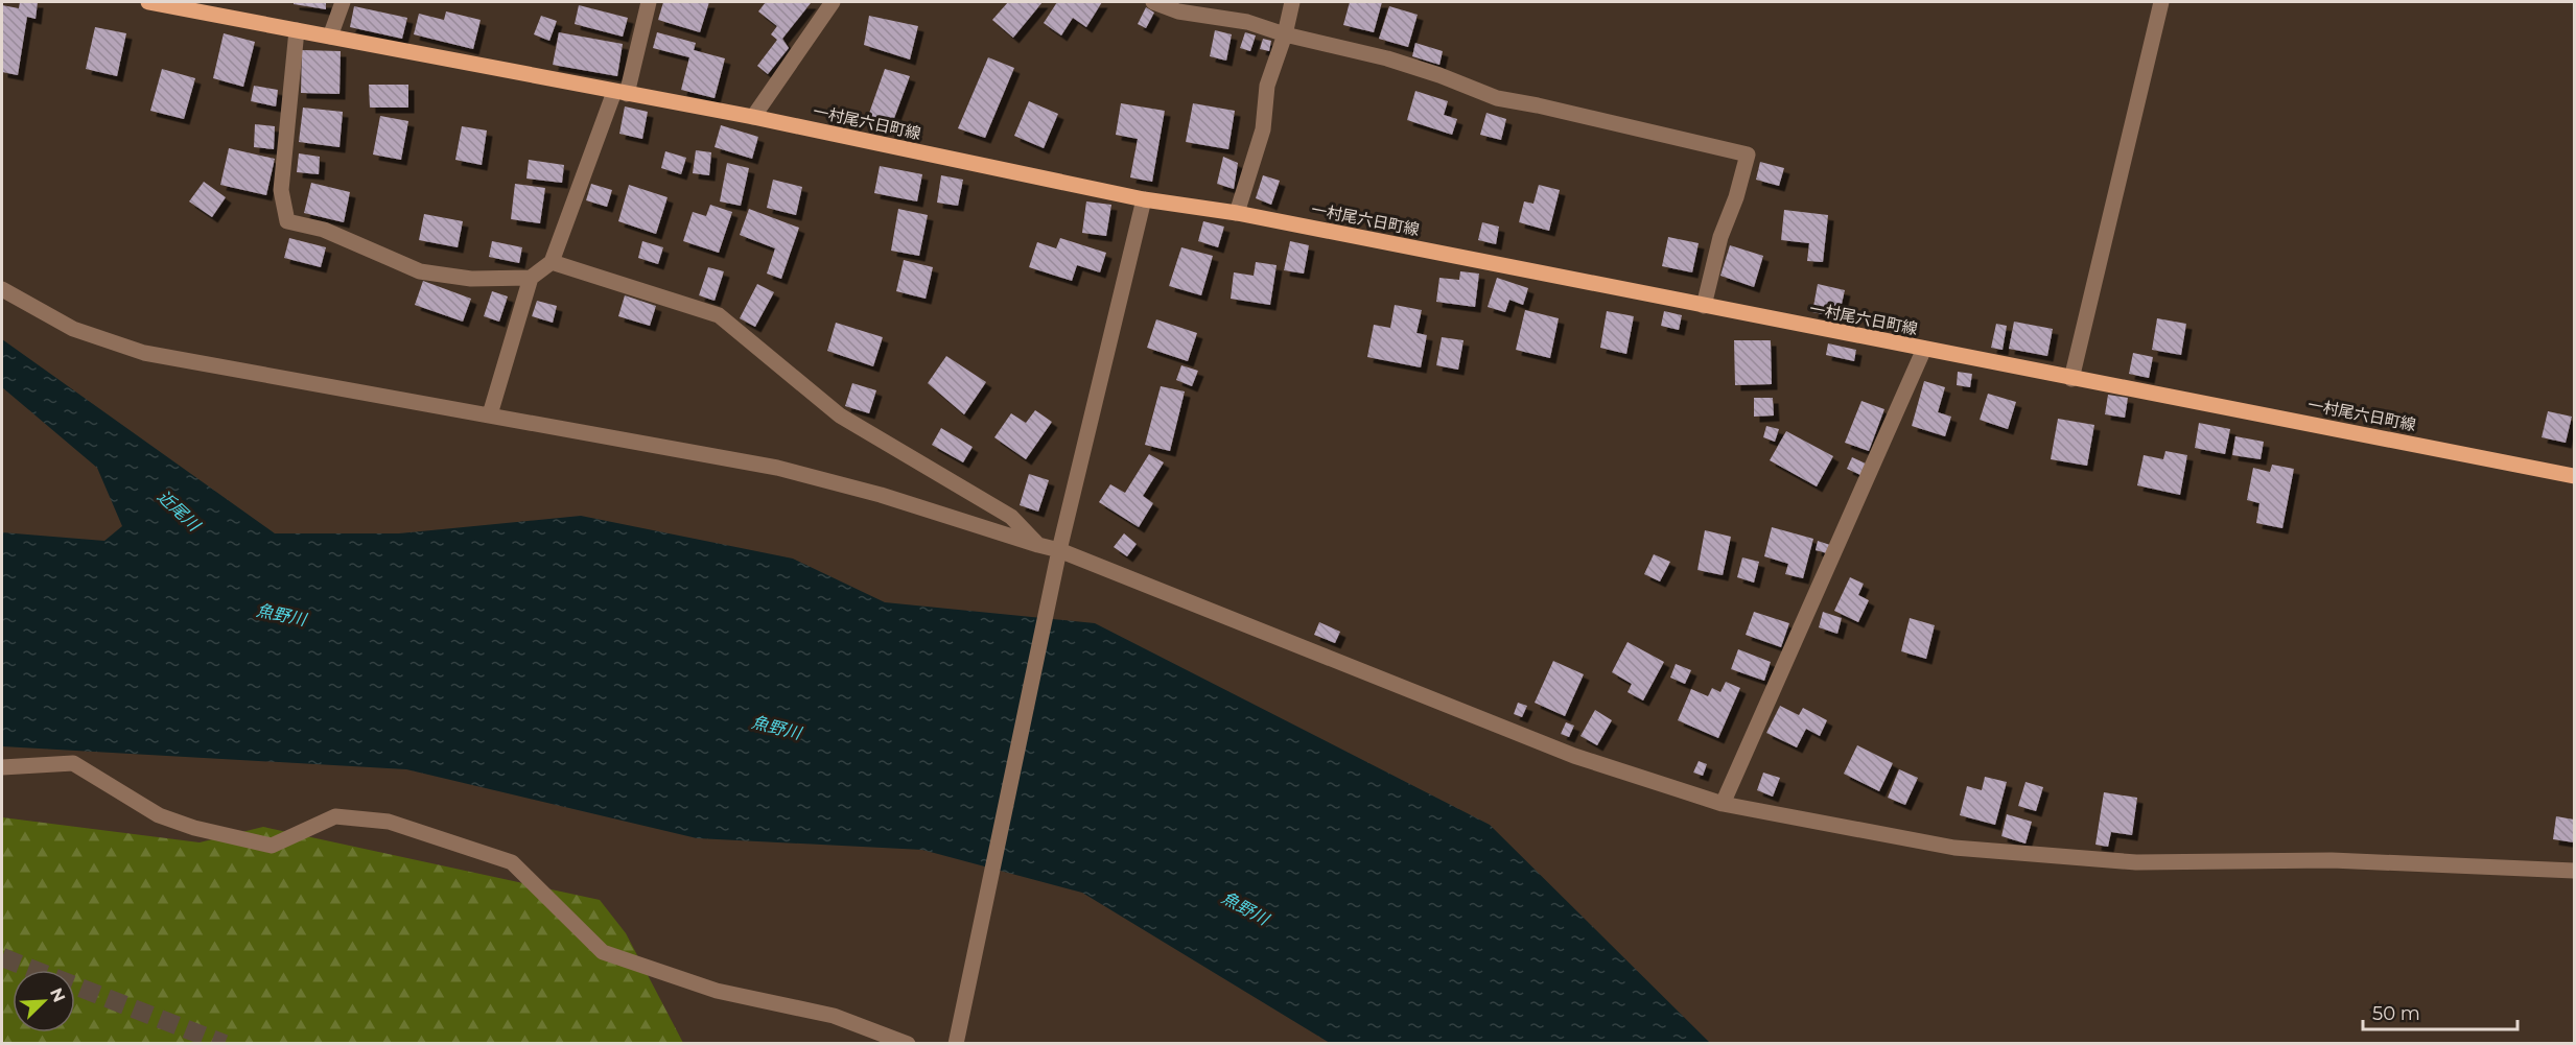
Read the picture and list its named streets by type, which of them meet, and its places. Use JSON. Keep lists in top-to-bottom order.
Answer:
{
  "streets": {
    "main road": ["一村尾六日町線"]
  },
  "water": ["近尾川", "魚野川"],
  "scale_bar": "50 m",
  "north": "top right"
}
